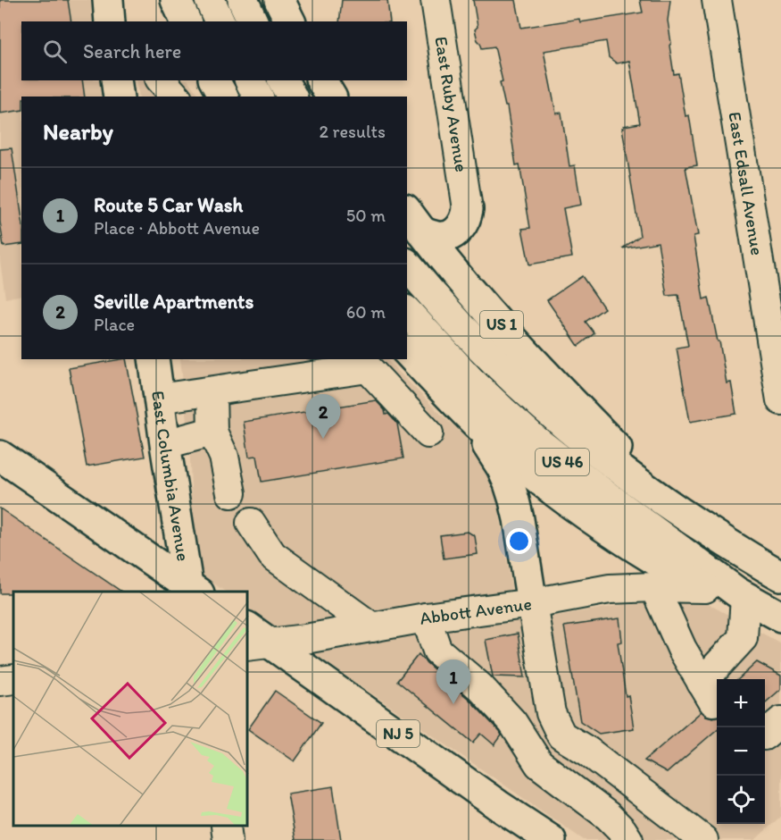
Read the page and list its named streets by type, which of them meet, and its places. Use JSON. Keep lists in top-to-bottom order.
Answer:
{
  "streets": {
    "main road": [
      "US 1",
      "US 46",
      "East Columbia Avenue",
      "NJ 5"
    ],
    "street": ["East Ruby Avenue", "East Edsall Avenue", "Abbott Avenue"]
  },
  "crossings": [
    ["US 1", "US 46"],
    ["Abbott Avenue", "NJ 5"]
  ],
  "page": {
    "search": "Search here",
    "heading": ["Nearby", "2 results"],
    "list": [
      {
        "mark": "1",
        "name": "Route 5 Car Wash",
        "note": "Place · Abbott Avenue",
        "value": "50 m"
      },
      {
        "mark": "2",
        "name": "Seville Apartments",
        "note": "Place",
        "value": "60 m"
      }
    ],
    "pins": ["2", "1"],
    "map_buttons": ["+", "−"]
  }
}
